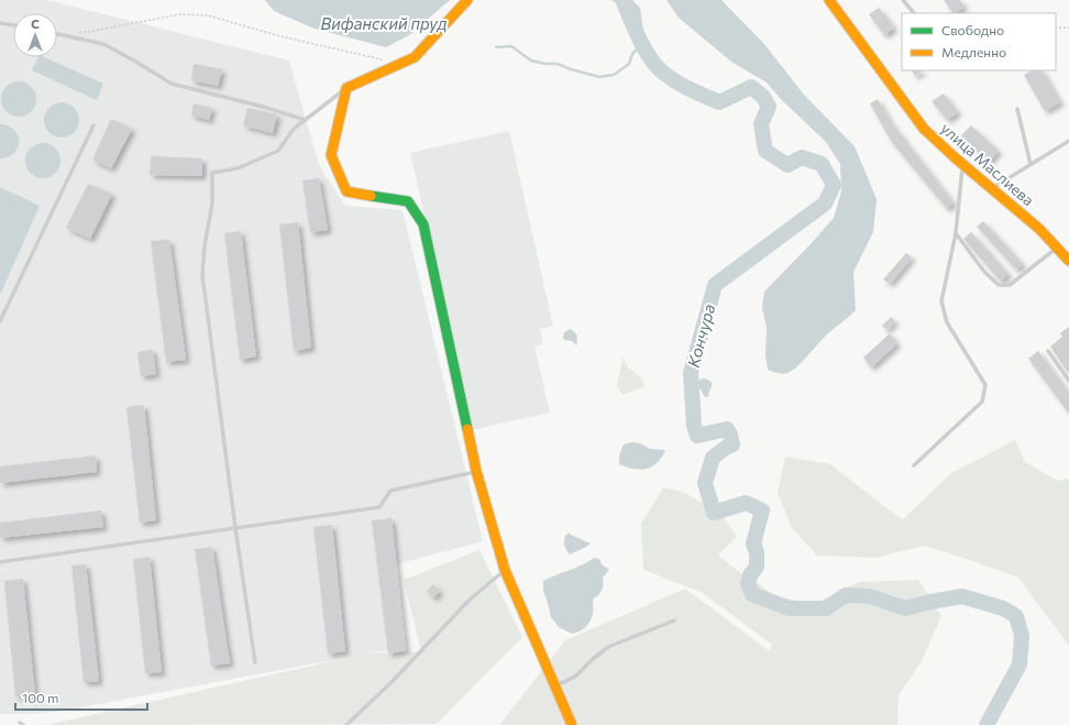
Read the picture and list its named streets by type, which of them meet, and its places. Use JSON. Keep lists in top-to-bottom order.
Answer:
{
  "streets": {
    "street": ["улица Маслиева"]
  },
  "water": ["Вифанский пруд", "Кончура"],
  "legend": ["Свободно", "Медленно"],
  "scale_bar": "100 m",
  "north": "top"
}
